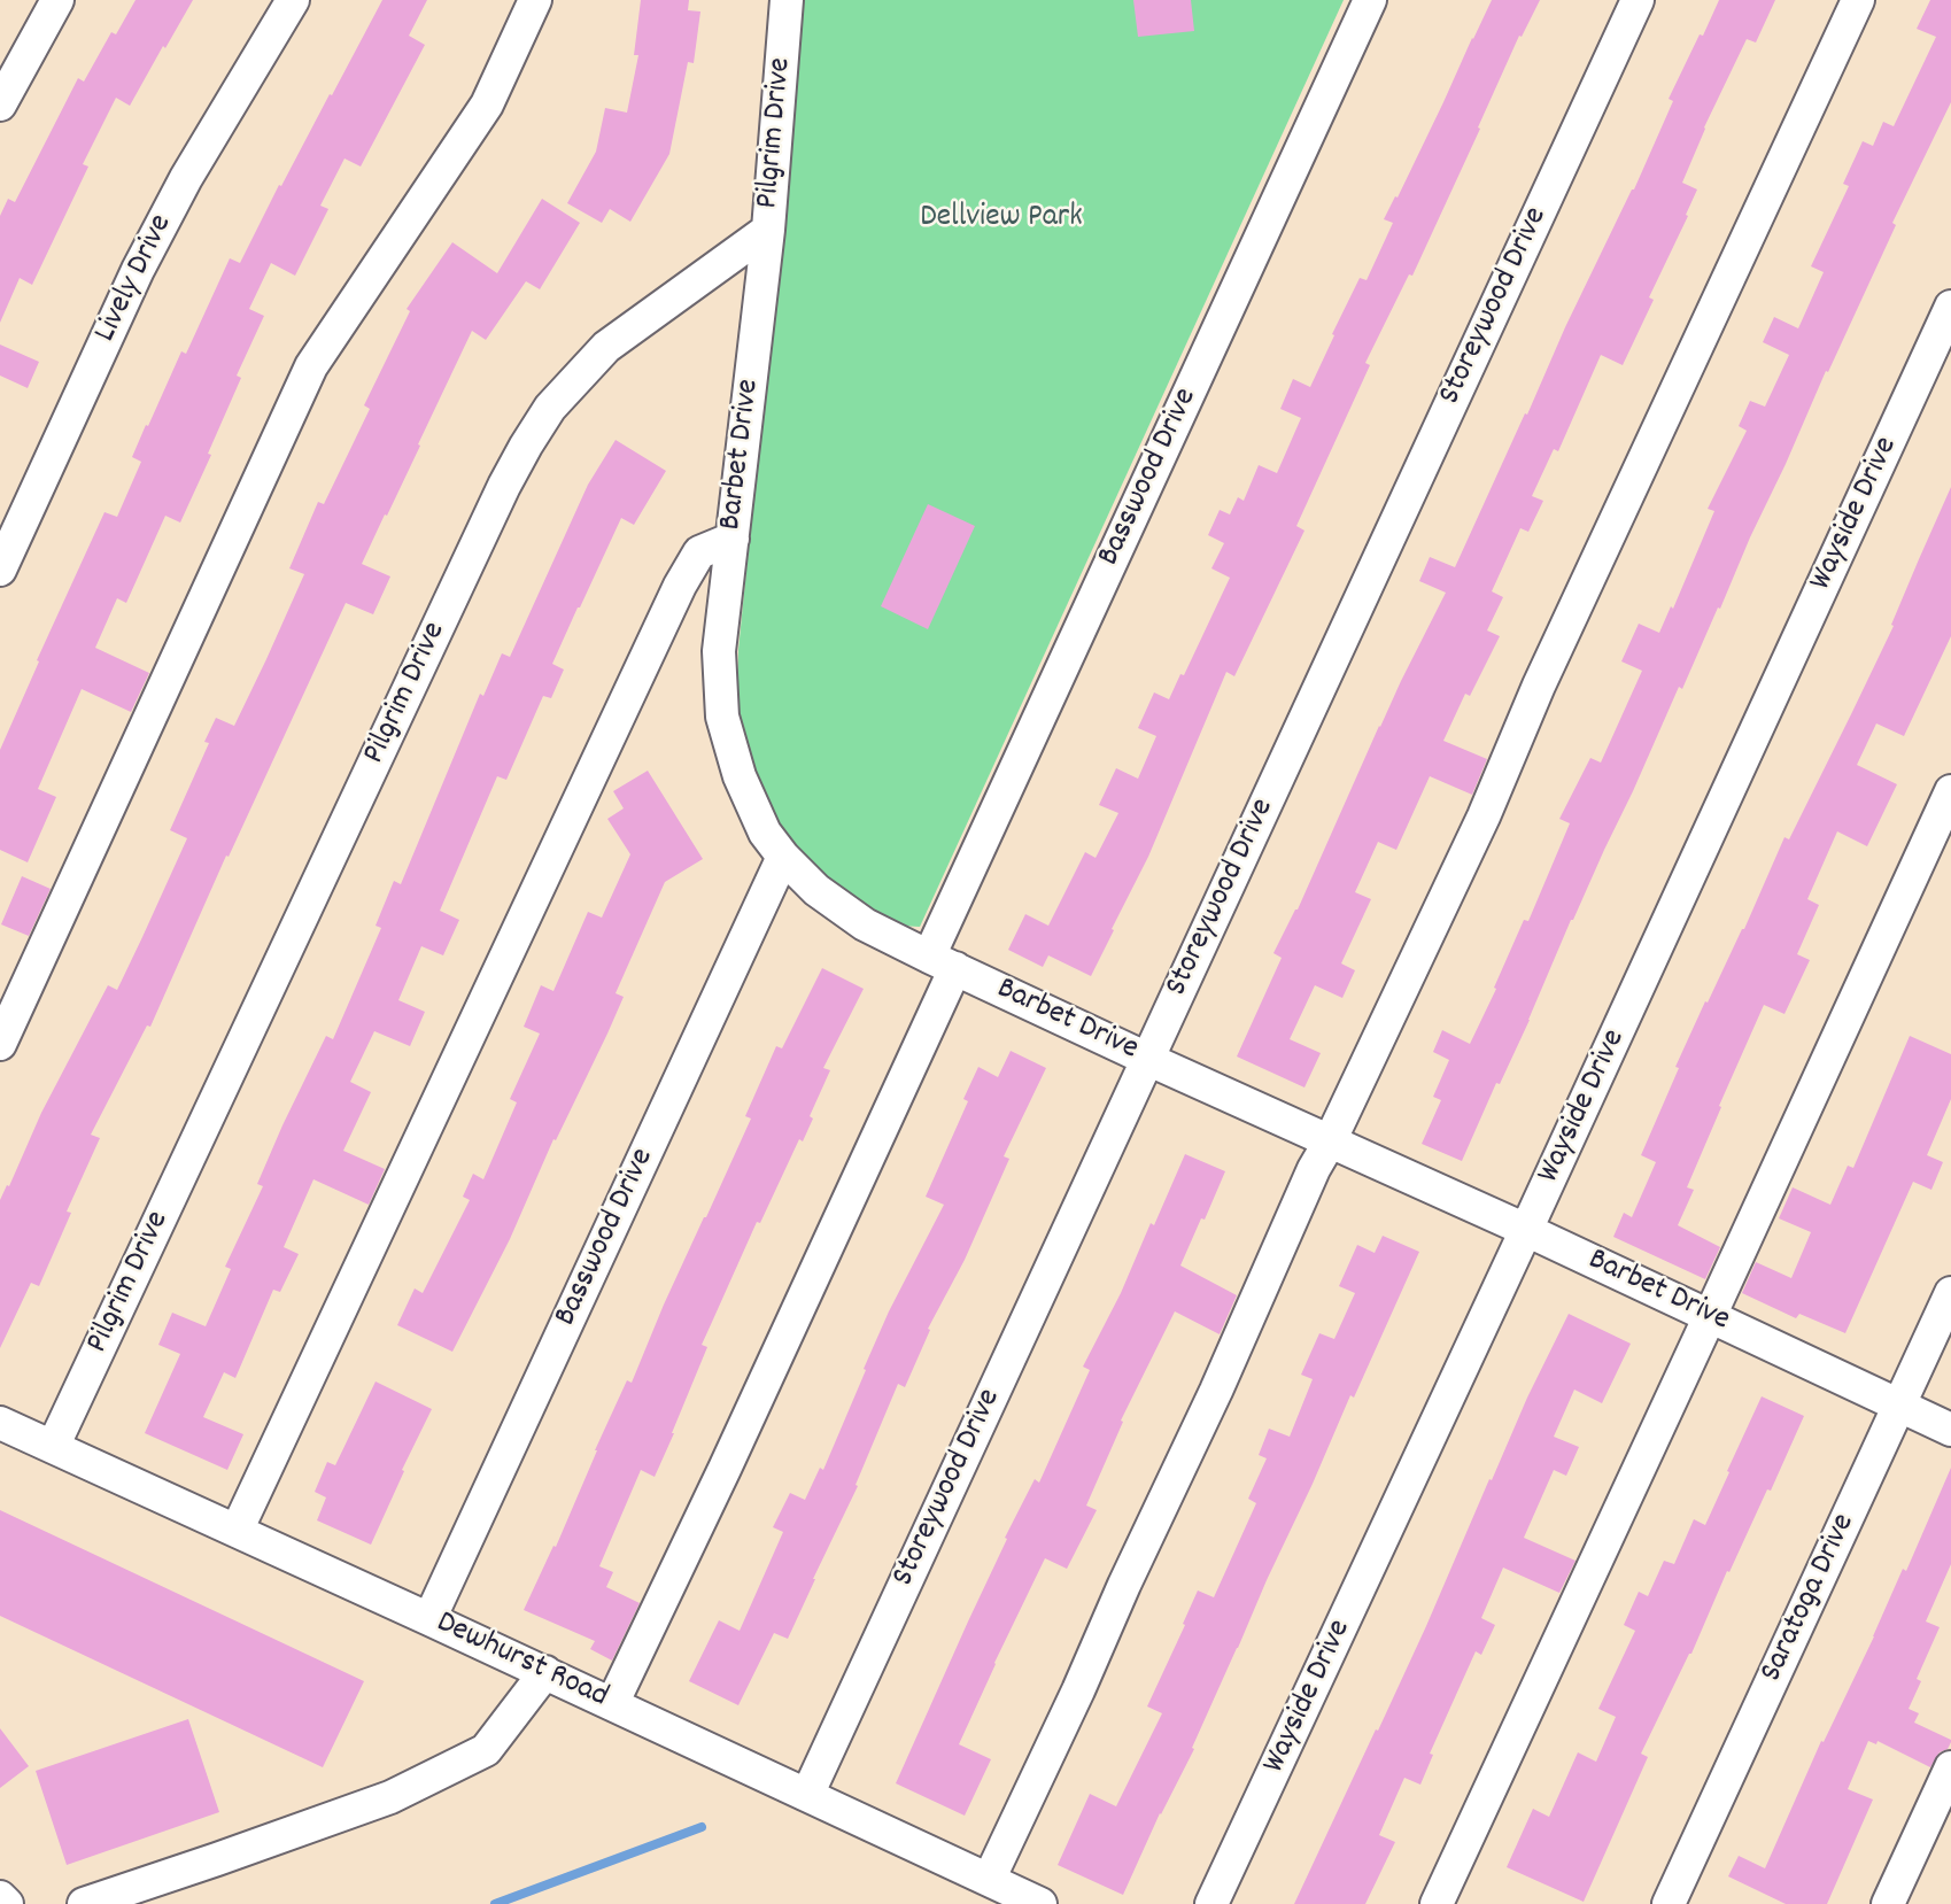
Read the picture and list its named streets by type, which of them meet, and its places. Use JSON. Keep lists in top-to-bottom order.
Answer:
{
  "streets": {
    "street": [
      "Pilgrim Drive",
      "Lively Drive",
      "Storeywood Drive",
      "Barbet Drive",
      "Basswood Drive",
      "Wayside Drive",
      "Saratoga Drive",
      "Dewhurst Road"
    ]
  },
  "crossings": [
    ["Pilgrim Drive", "Barbet Drive"],
    ["Pilgrim Drive", "Dewhurst Road"],
    ["Storeywood Drive", "Barbet Drive"],
    ["Storeywood Drive", "Dewhurst Road"],
    ["Barbet Drive", "Basswood Drive"],
    ["Barbet Drive", "Wayside Drive"],
    ["Barbet Drive", "Saratoga Drive"],
    ["Basswood Drive", "Dewhurst Road"]
  ],
  "parks": ["Dellview Park"]
}
